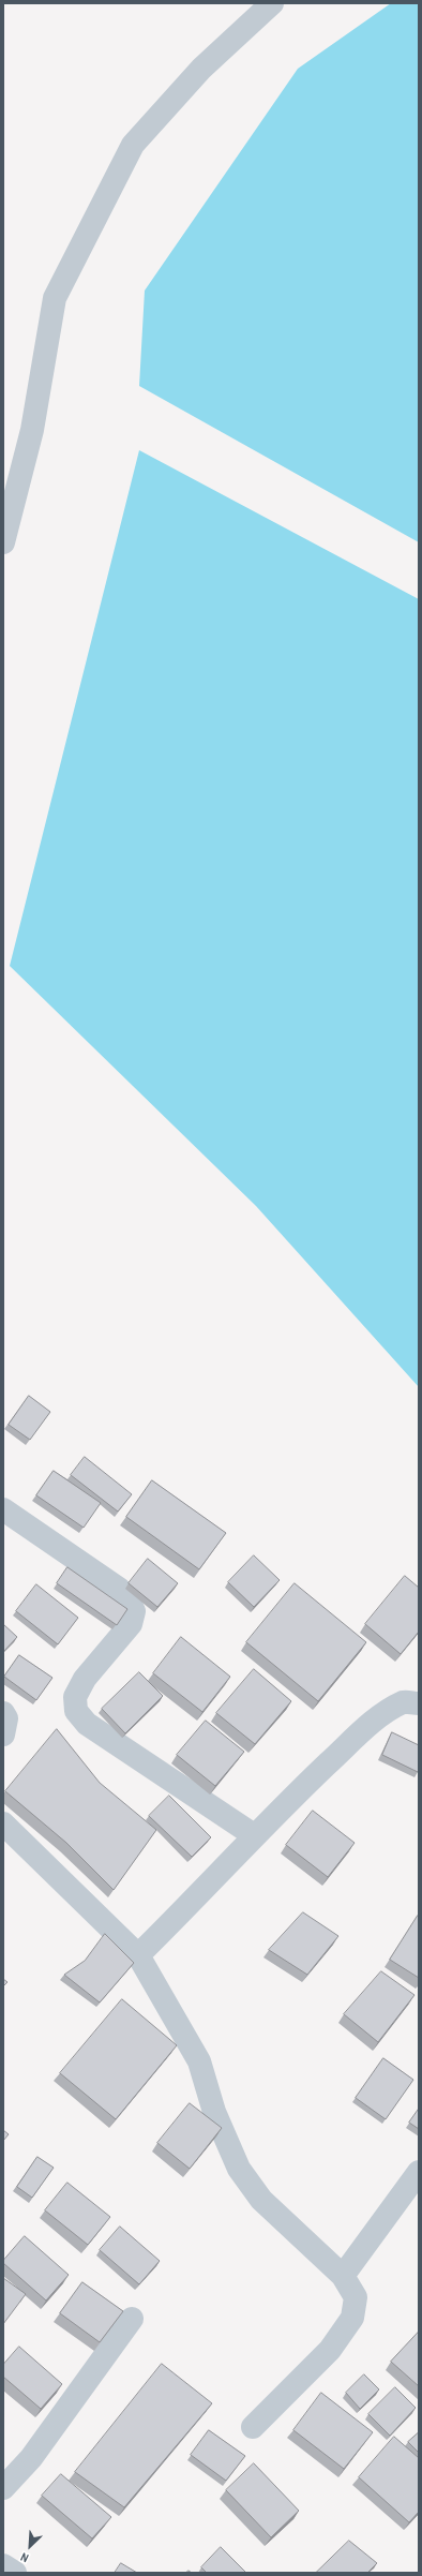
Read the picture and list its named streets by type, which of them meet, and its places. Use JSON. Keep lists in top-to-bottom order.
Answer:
{
  "north": "bottom left"
}
